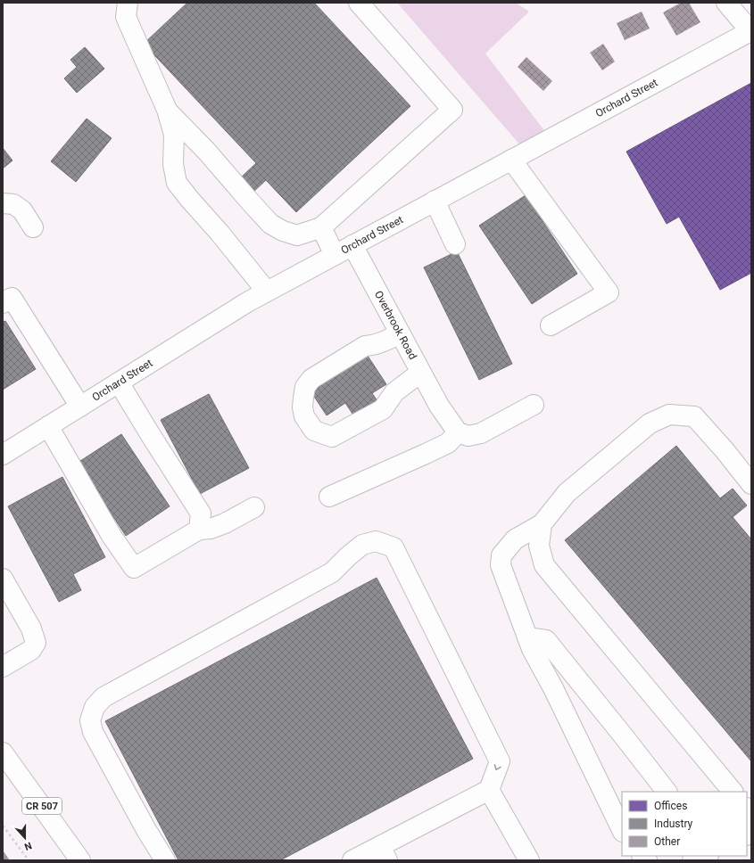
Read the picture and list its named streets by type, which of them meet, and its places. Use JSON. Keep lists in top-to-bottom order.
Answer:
{
  "streets": {
    "street": ["Orchard Street", "Overbrook Road", "CR 507"]
  },
  "crossings": [
    ["Orchard Street", "Overbrook Road"]
  ],
  "legend": ["Offices", "Industry", "Other"],
  "north": "bottom"
}
